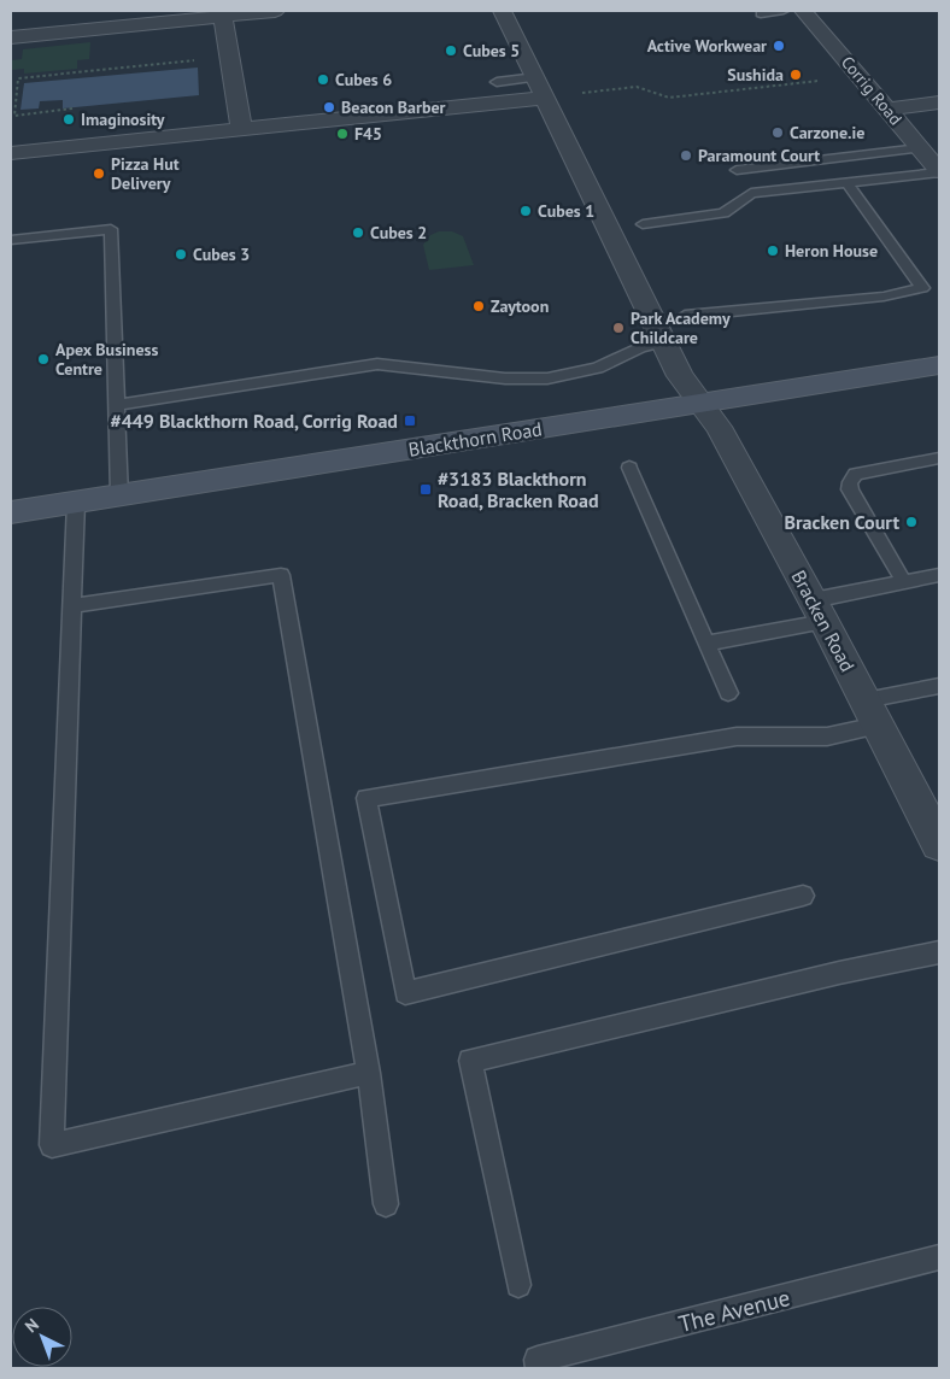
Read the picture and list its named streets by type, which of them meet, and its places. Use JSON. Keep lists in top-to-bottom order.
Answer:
{
  "streets": {
    "street": ["Corrig Road", "Blackthorn Road", "Bracken Road"],
    "lane": ["The Avenue"]
  },
  "crossings": [
    ["Blackthorn Road", "Bracken Road"]
  ],
  "places": {
    "other": [
      "Active Workwear",
      "Cubes 5",
      "Sushida",
      "Cubes 6",
      "Beacon Barber",
      "Imaginosity",
      "Carzone.ie",
      "F45",
      "Paramount Court",
      "Pizza Hut Delivery",
      "Cubes 1",
      "Cubes 2",
      "Heron House",
      "Cubes 3",
      "Zaytoon",
      "Park Academy Childcare",
      "Apex Business Centre",
      "Bracken Court"
    ],
    "transit": ["#449 Blackthorn Road, Corrig Road", "#3183 Blackthorn Road, Bracken Road"]
  },
  "north": "top left"
}
